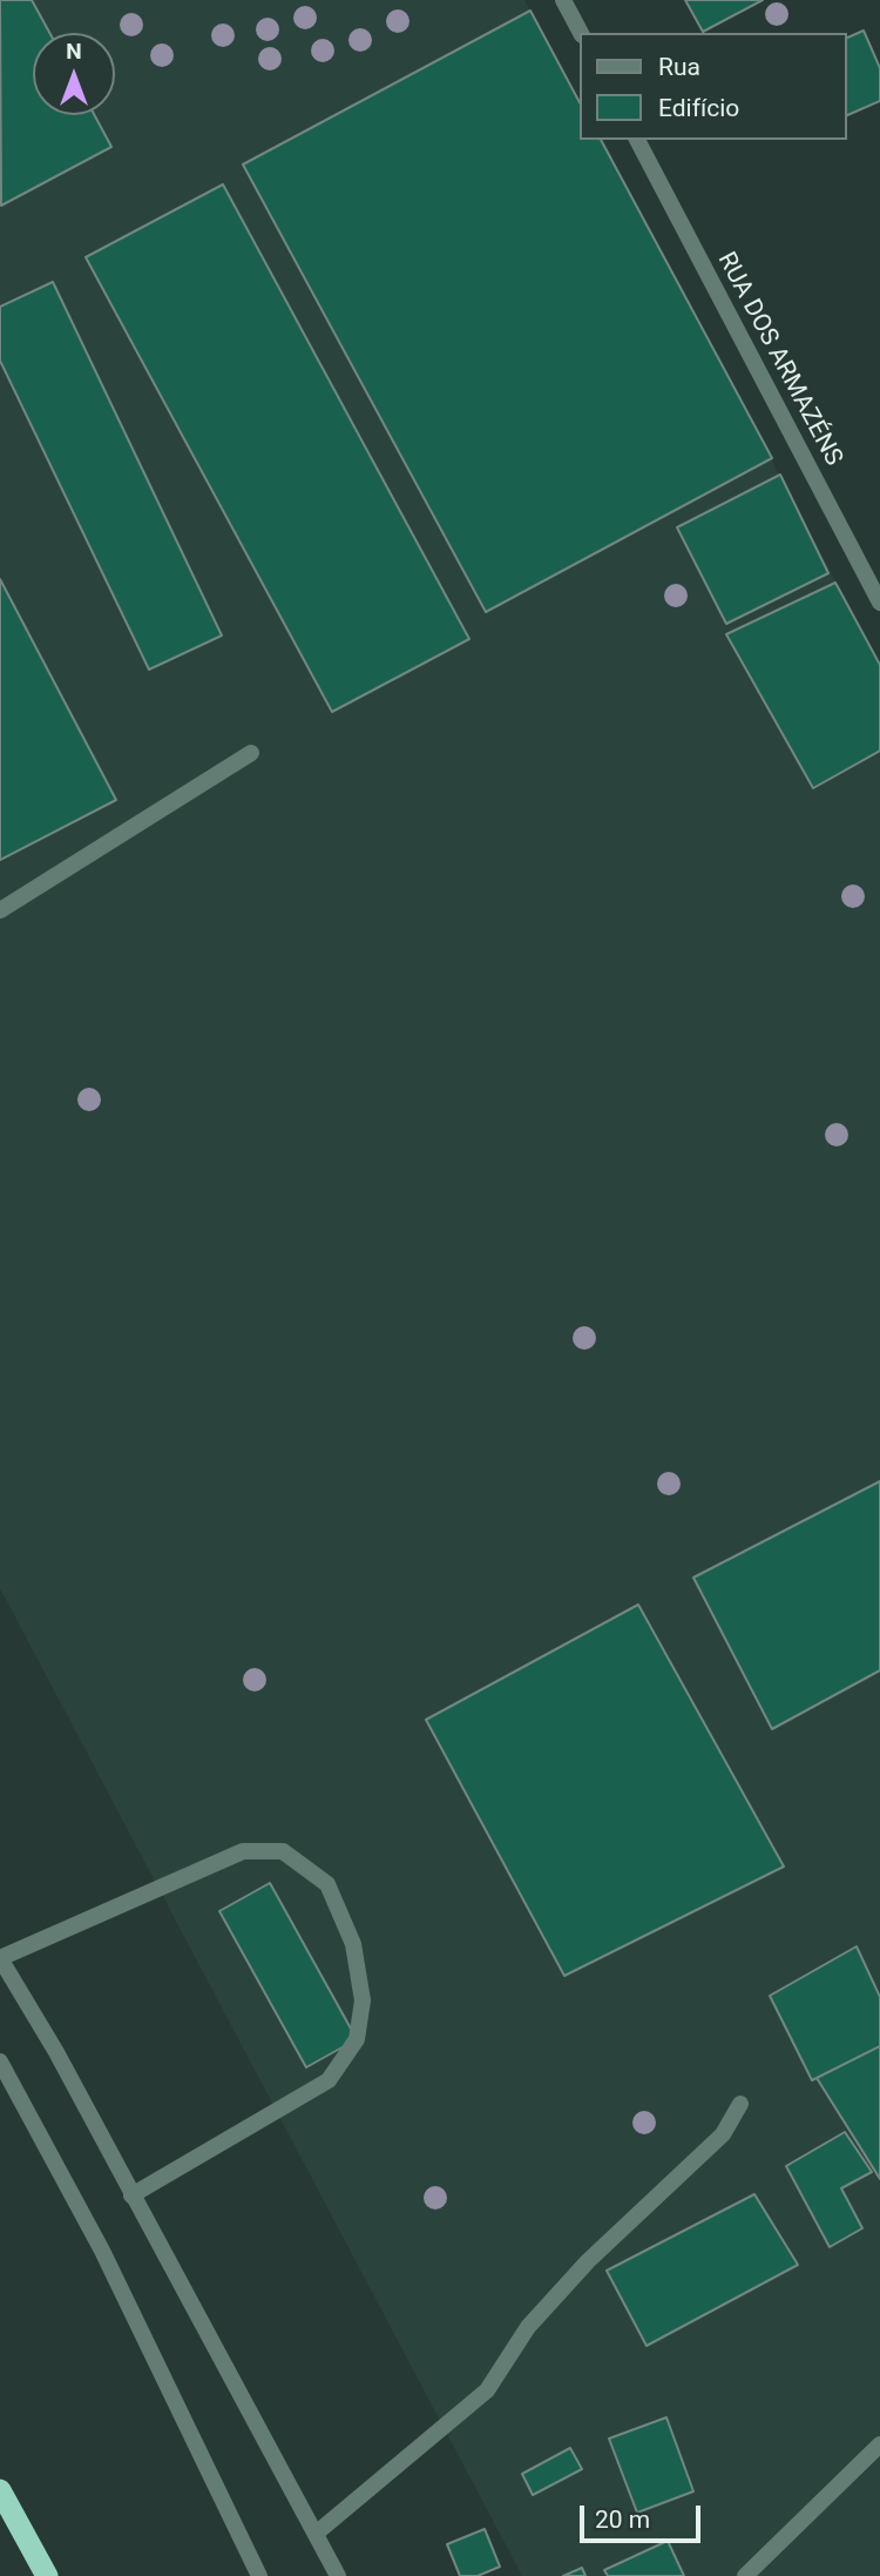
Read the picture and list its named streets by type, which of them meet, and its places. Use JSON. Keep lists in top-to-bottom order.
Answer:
{
  "streets": {
    "street": ["RUA DOS ARMAZÉNS"]
  },
  "legend": ["Rua", "Edifício"],
  "scale_bar": "20 m",
  "north": "top"
}
